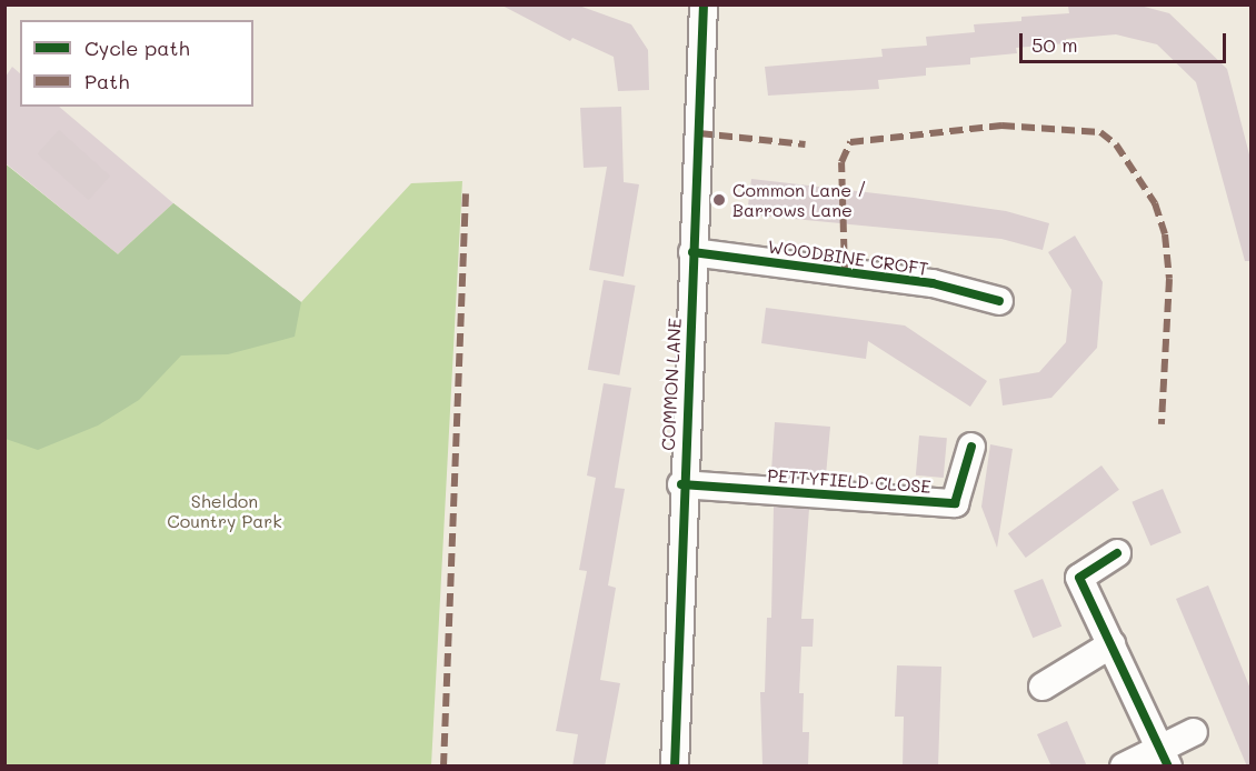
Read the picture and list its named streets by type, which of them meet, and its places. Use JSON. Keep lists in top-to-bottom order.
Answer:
{
  "streets": {
    "street": ["WOODBINE CROFT", "COMMON LANE", "PETTYFIELD CLOSE"]
  },
  "crossings": [
    ["WOODBINE CROFT", "COMMON LANE"],
    ["COMMON LANE", "PETTYFIELD CLOSE"]
  ],
  "parks": ["Sheldon Country Park"],
  "places": ["Common Lane / Barrows Lane"],
  "legend": ["Cycle path", "Path"],
  "scale_bar": "50 m"
}
